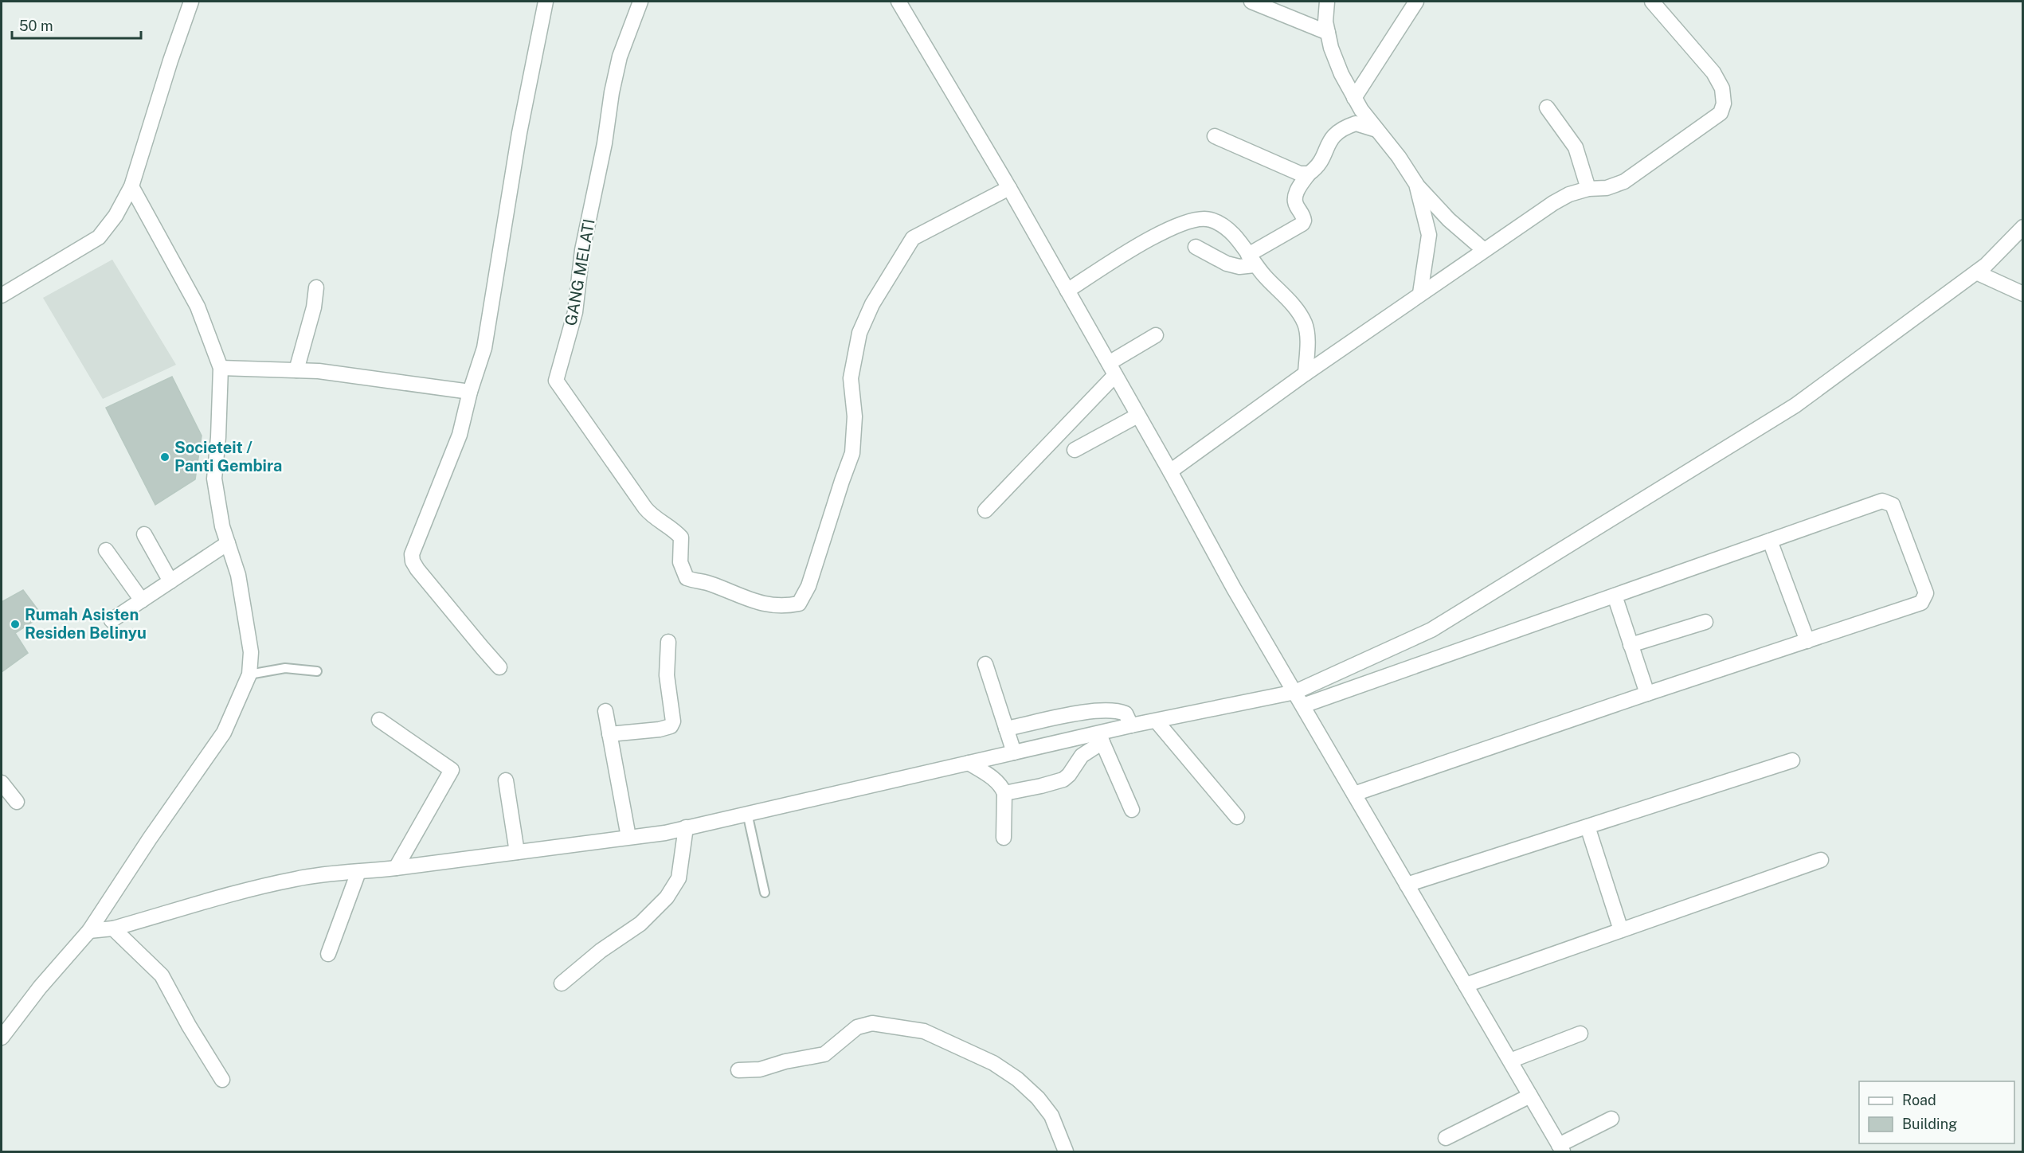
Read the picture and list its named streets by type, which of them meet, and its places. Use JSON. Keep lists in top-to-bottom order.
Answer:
{
  "streets": {
    "street": ["GANG MELATI"]
  },
  "places": ["Societeit / Panti Gembira", "Rumah Asisten Residen Belinyu"],
  "legend": ["Road", "Building"],
  "scale_bar": "50 m"
}
